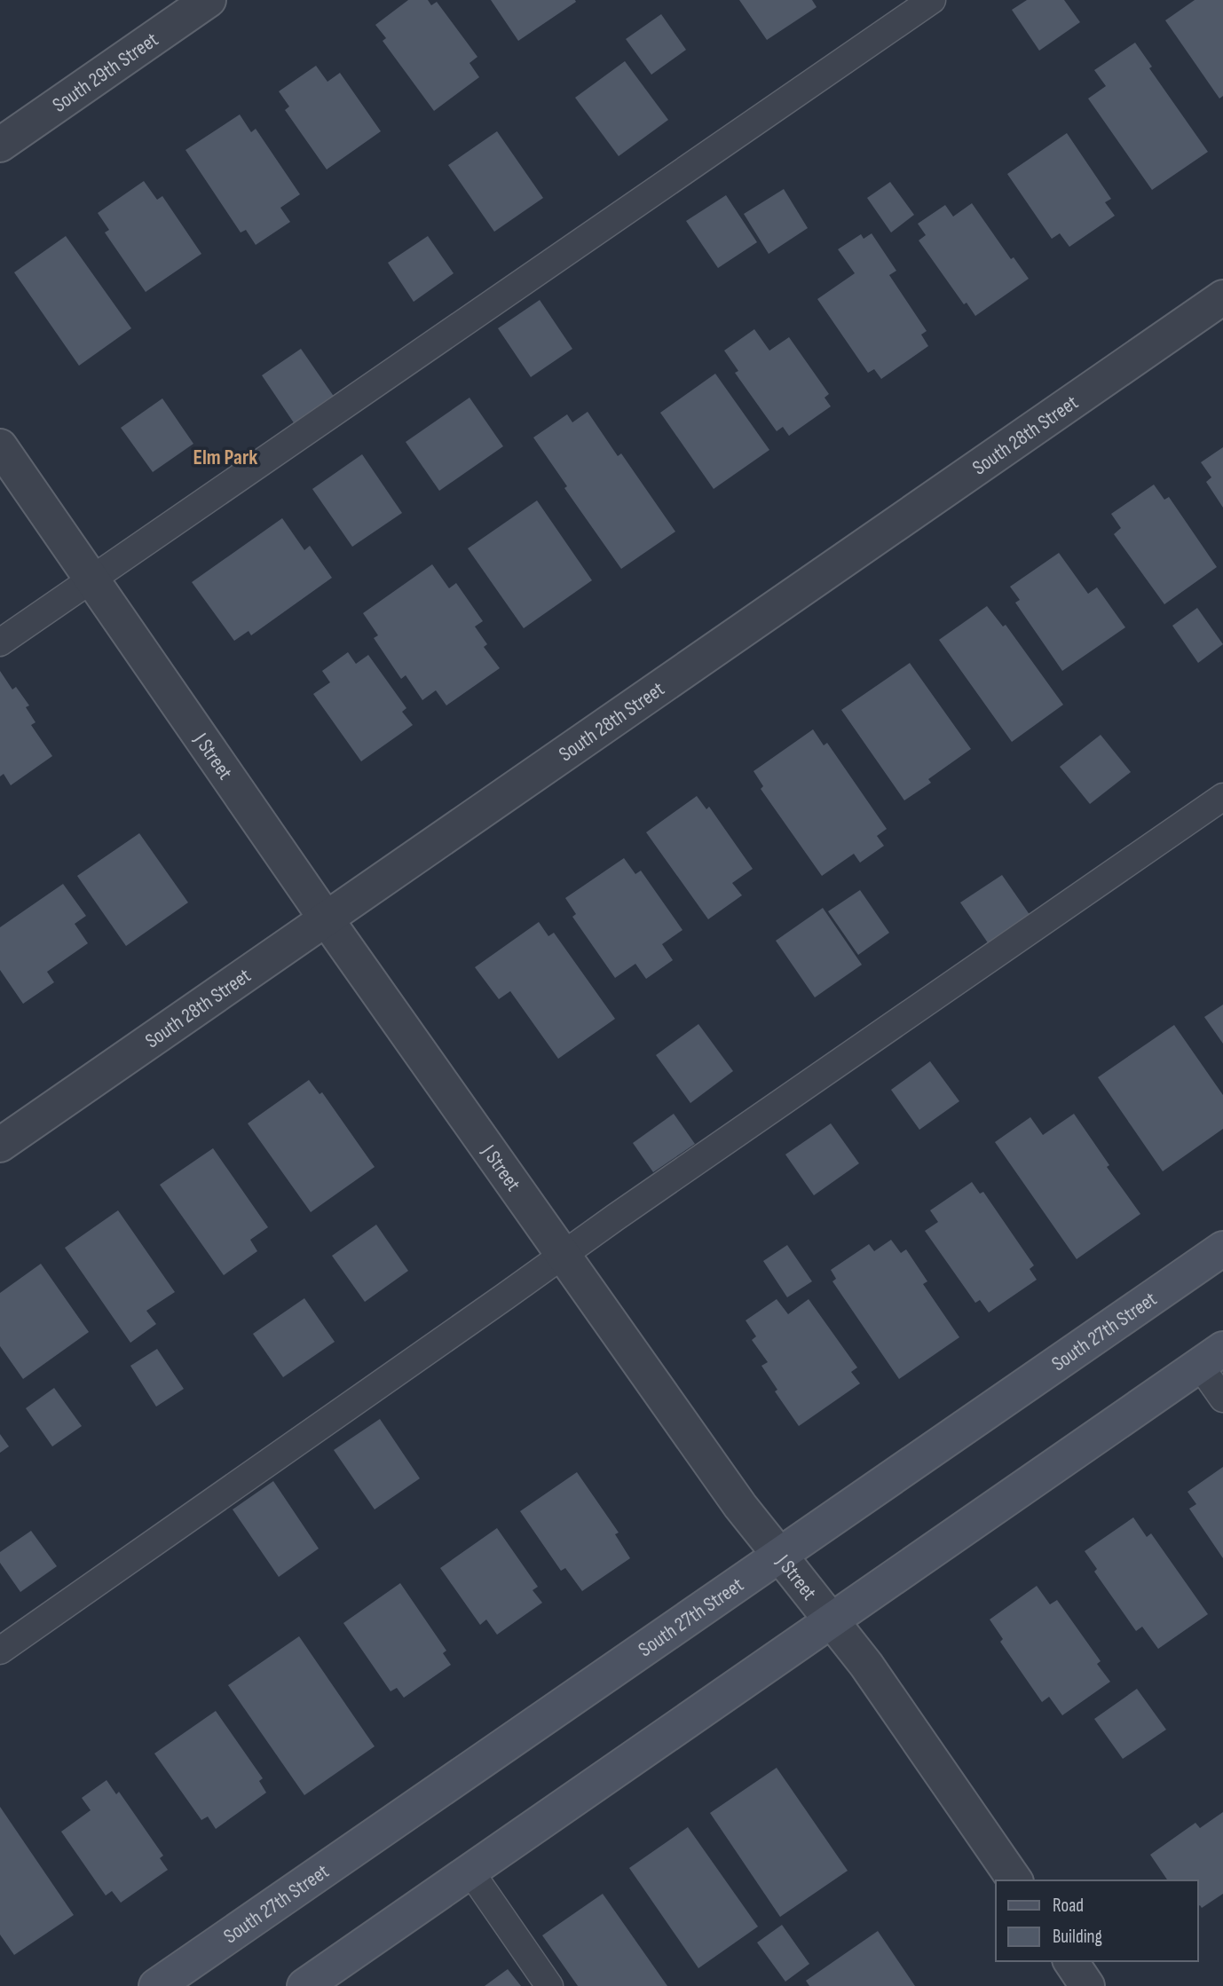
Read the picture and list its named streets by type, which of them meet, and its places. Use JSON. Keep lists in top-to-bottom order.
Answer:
{
  "streets": {
    "main road": ["South 27th Street"],
    "street": ["South 29th Street", "South 28th Street", "J Street"]
  },
  "crossings": [
    ["South 28th Street", "J Street"],
    ["J Street", "South 27th Street"]
  ],
  "districts": ["Elm Park"],
  "legend": ["Road", "Building"]
}
